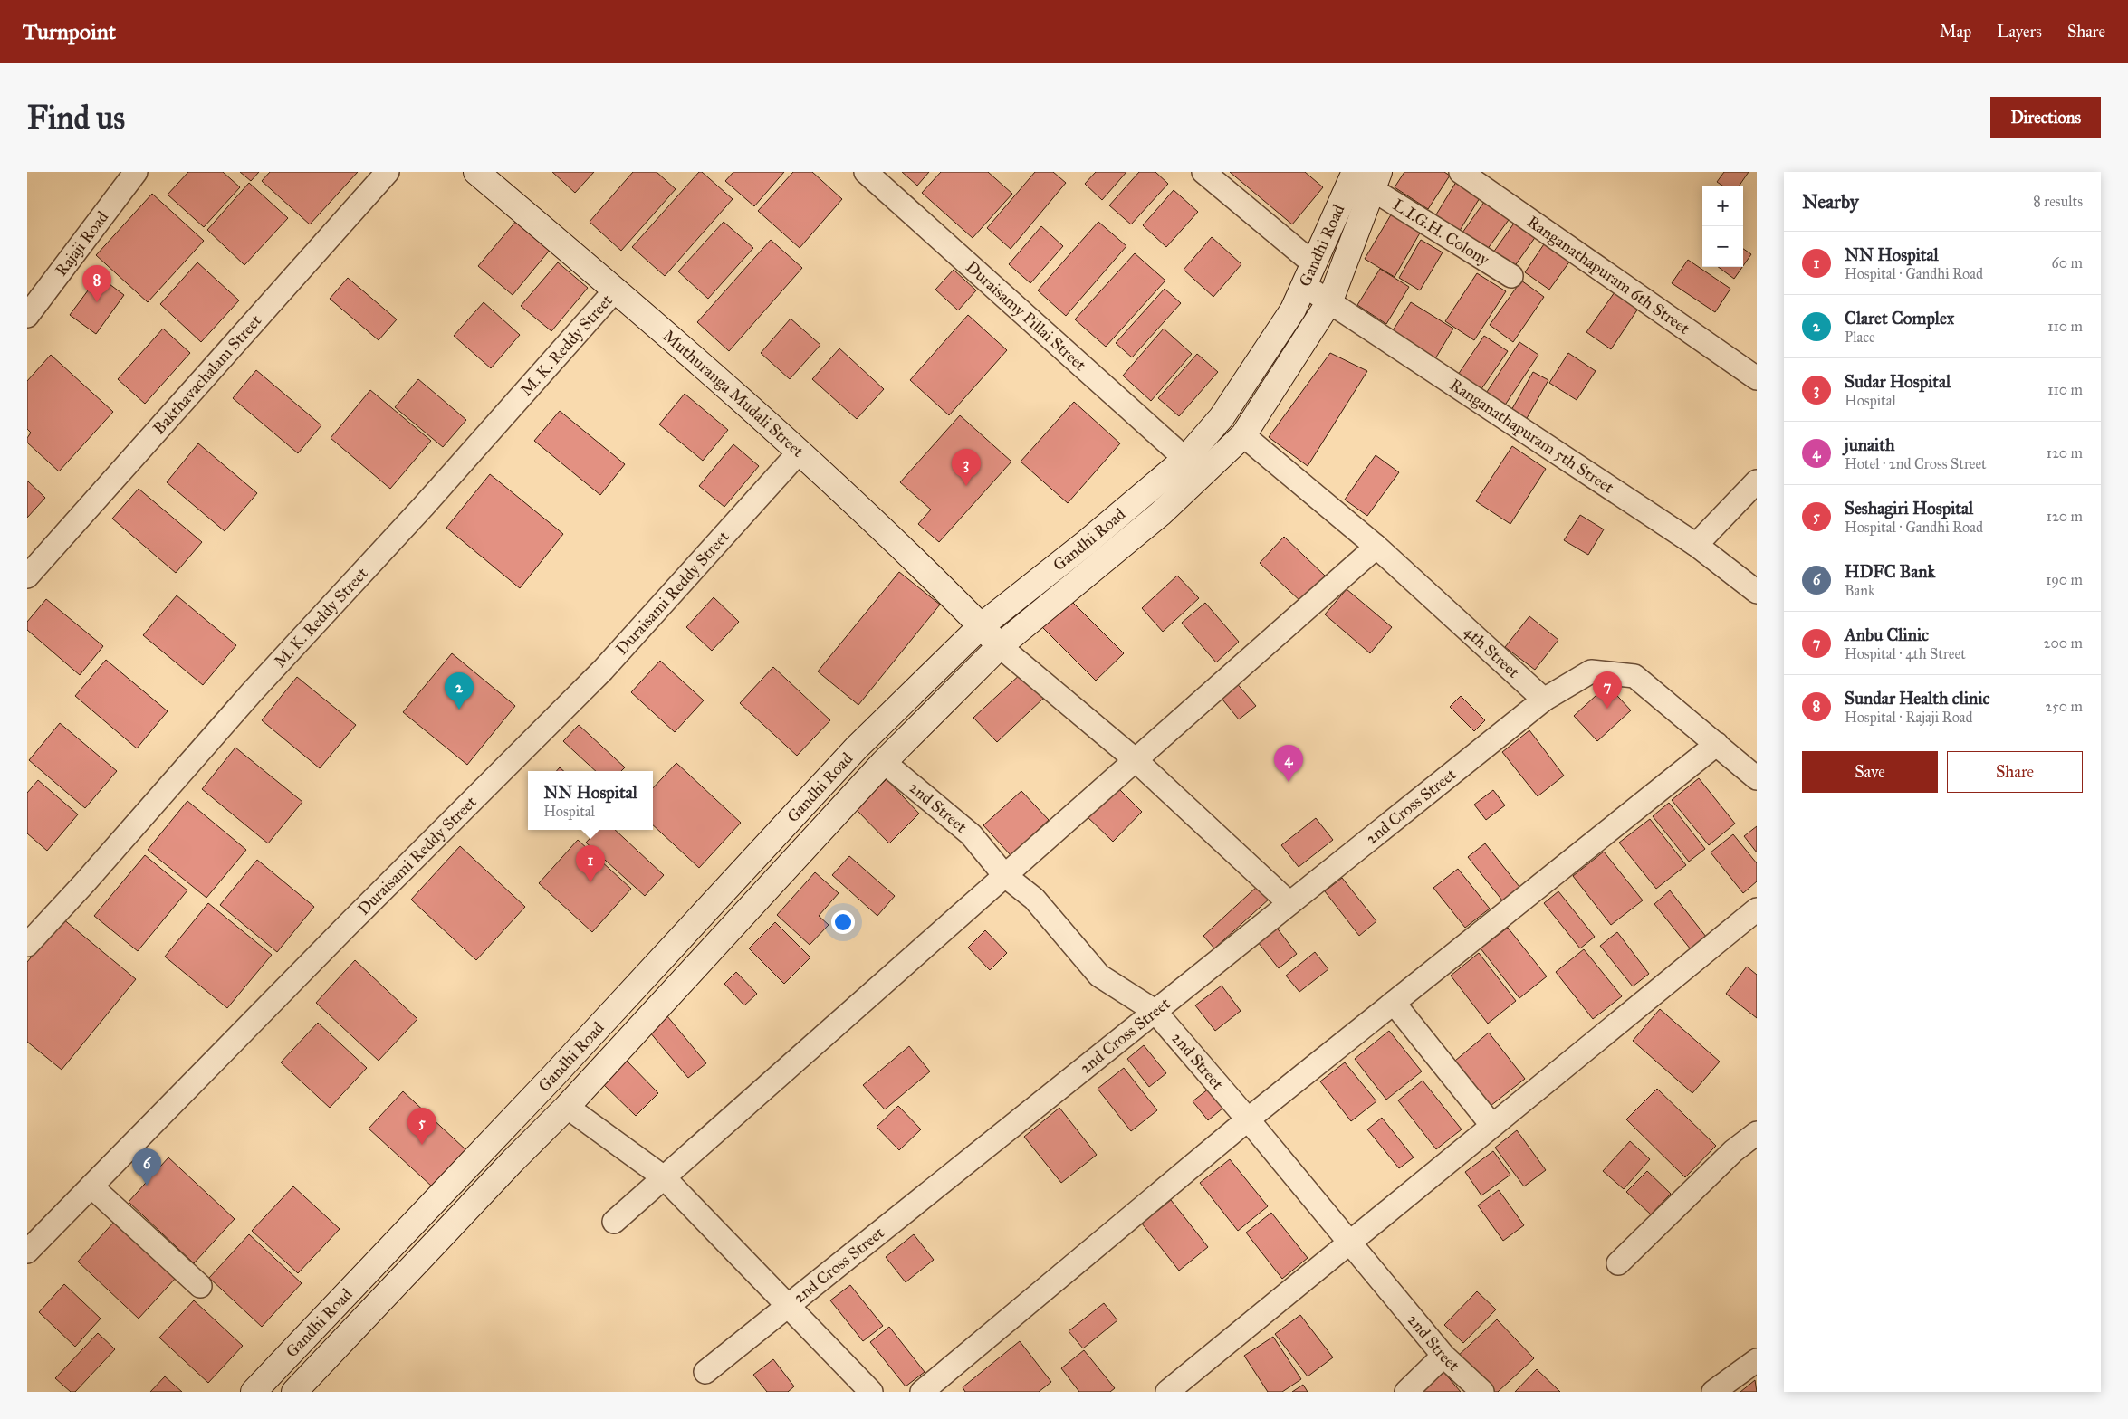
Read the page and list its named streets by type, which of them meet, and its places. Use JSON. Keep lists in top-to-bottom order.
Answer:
{
  "streets": {
    "main road": ["Gandhi Road", "Muthuranga Mudali Street"],
    "street": [
      "L.I.G.H. Colony",
      "Rajaji Road",
      "Ranganathapuram 6th Street",
      "Duraisamy Pillai Street",
      "M. K. Reddy Street",
      "Bakthavachalam Street",
      "Ranganathapuram 5th Street",
      "Duraisami Reddy Street",
      "4th Street",
      "2nd Cross Street",
      "2nd Street"
    ]
  },
  "crossings": [
    ["L.I.G.H. Colony", "Gandhi Road"],
    ["Gandhi Road", "Duraisamy Pillai Street"],
    ["Gandhi Road", "Muthuranga Mudali Street"],
    ["Gandhi Road", "Ranganathapuram 5th Street"],
    ["Gandhi Road", "4th Street"],
    ["Gandhi Road", "2nd Street"],
    ["M. K. Reddy Street", "Muthuranga Mudali Street"],
    ["Muthuranga Mudali Street", "Duraisami Reddy Street"],
    ["4th Street", "2nd Cross Street"],
    ["2nd Cross Street", "2nd Street"]
  ],
  "page": {
    "header": "Turnpoint",
    "nav": ["Map", "Layers", "Share"],
    "buttons": [
      "Directions",
      ["Save", "Share"]
    ],
    "title": "Find us",
    "heading": ["Nearby", "8 results"],
    "map_buttons": ["+", "−"],
    "list": [
      {
        "mark": "1",
        "name": "NN Hospital",
        "note": "Hospital · Gandhi Road",
        "value": "60 m"
      },
      {
        "mark": "2",
        "name": "Claret Complex",
        "note": "Place",
        "value": "110 m"
      },
      {
        "mark": "3",
        "name": "Sudar Hospital",
        "note": "Hospital",
        "value": "110 m"
      },
      {
        "mark": "4",
        "name": "junaith",
        "note": "Hotel · 2nd Cross Street",
        "value": "120 m"
      },
      {
        "mark": "5",
        "name": "Seshagiri Hospital",
        "note": "Hospital · Gandhi Road",
        "value": "120 m"
      },
      {
        "mark": "6",
        "name": "HDFC Bank",
        "note": "Bank",
        "value": "190 m"
      },
      {
        "mark": "7",
        "name": "Anbu Clinic",
        "note": "Hospital · 4th Street",
        "value": "200 m"
      },
      {
        "mark": "8",
        "name": "Sundar Health clinic",
        "note": "Hospital · Rajaji Road",
        "value": "250 m"
      }
    ],
    "pins": [
      "8",
      "3",
      "7",
      "2",
      "4",
      "1",
      "5",
      "6"
    ],
    "popup": ["NN Hospital", "Hospital"]
  }
}
